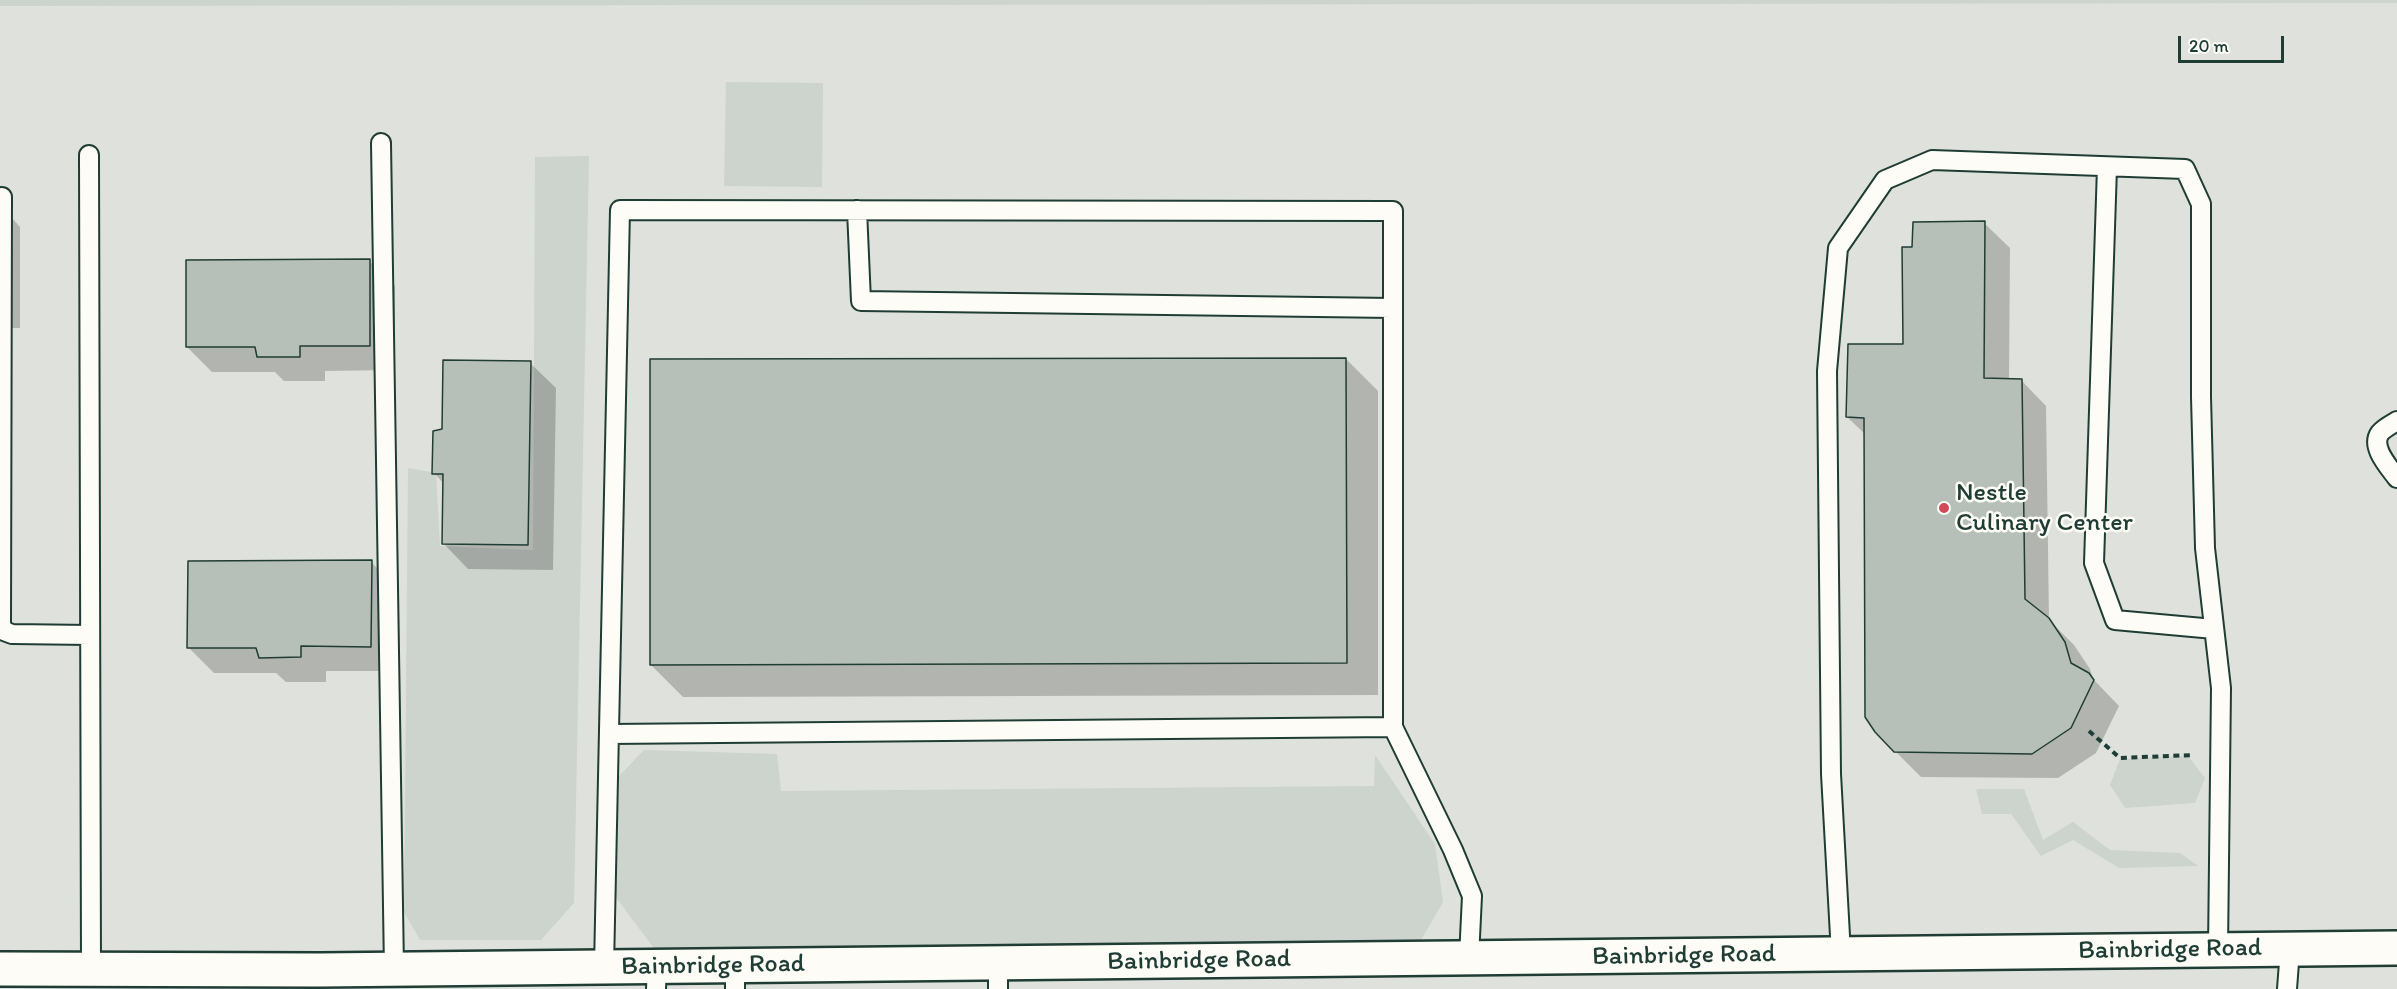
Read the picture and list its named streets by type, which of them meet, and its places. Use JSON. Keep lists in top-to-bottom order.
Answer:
{
  "streets": {
    "street": ["Bainbridge Road"]
  },
  "places": ["Nestle Culinary Center"],
  "scale_bar": "20 m"
}
